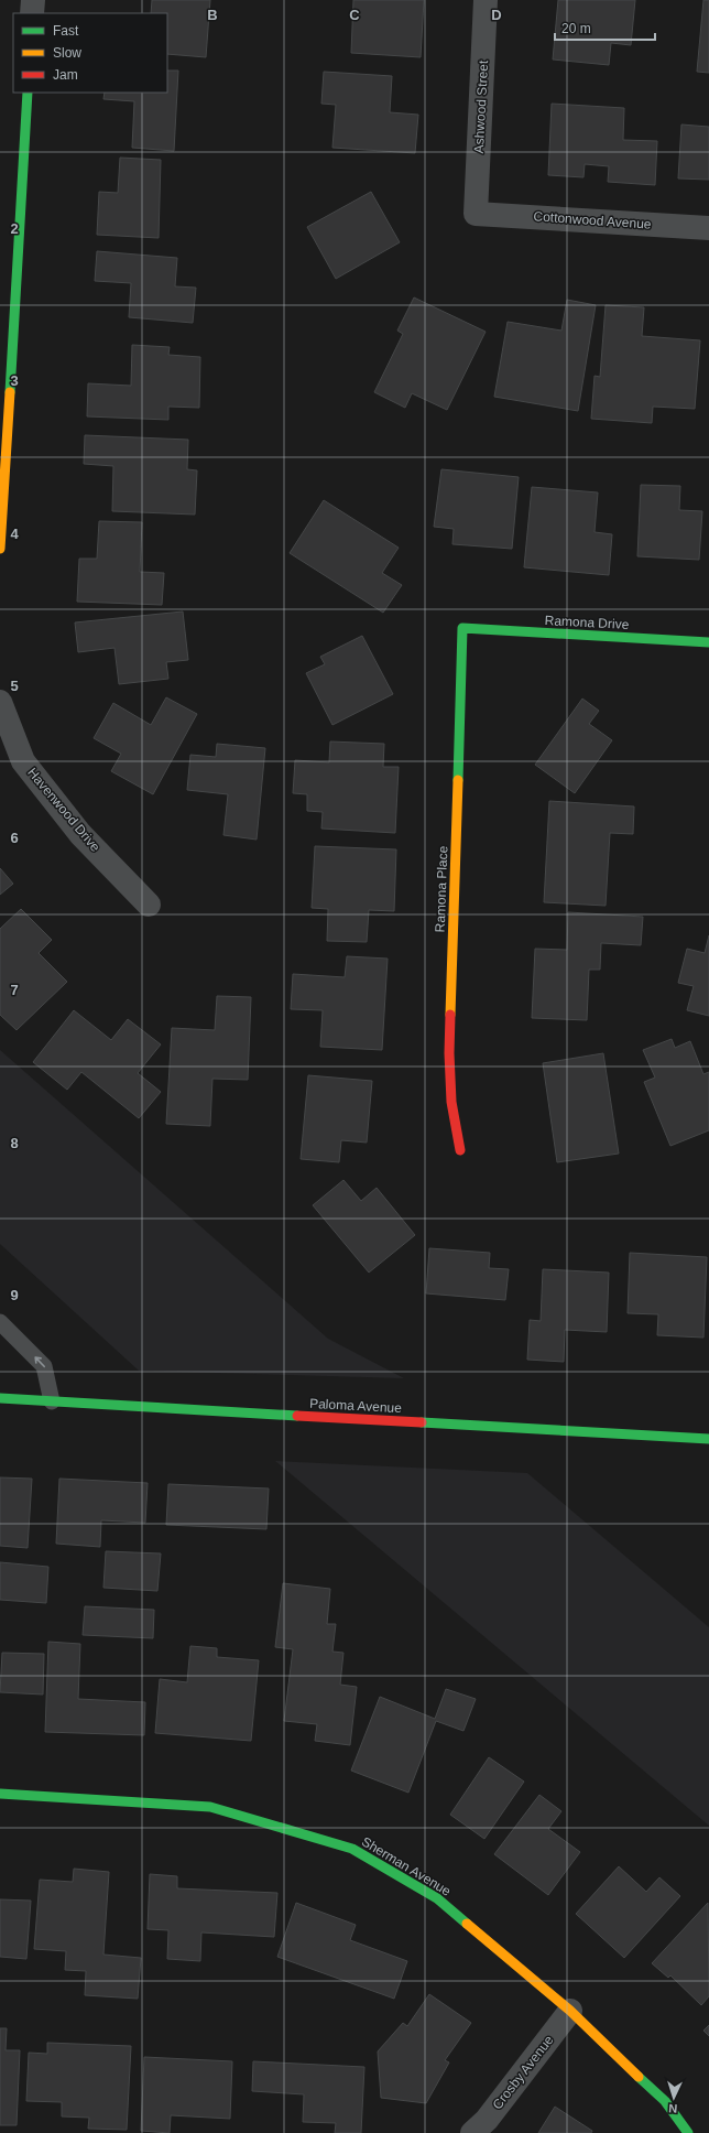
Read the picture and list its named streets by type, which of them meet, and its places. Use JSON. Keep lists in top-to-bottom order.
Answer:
{
  "streets": {
    "street": [
      "Ashwood Street",
      "Cottonwood Avenue",
      "Ramona Drive",
      "Havenwood Drive",
      "Ramona Place",
      "Paloma Avenue",
      "Sherman Avenue",
      "Crosby Avenue"
    ]
  },
  "crossings": [
    ["Ashwood Street", "Cottonwood Avenue"],
    ["Ramona Drive", "Ramona Place"],
    ["Sherman Avenue", "Crosby Avenue"]
  ],
  "legend": ["Fast", "Slow", "Jam"],
  "scale_bar": "20 m",
  "north": "bottom",
  "grid": {
    "columns": ["B", "C", "D"],
    "rows": [
      "2",
      "3",
      "4",
      "5",
      "6",
      "7",
      "8",
      "9"
    ]
  }
}
